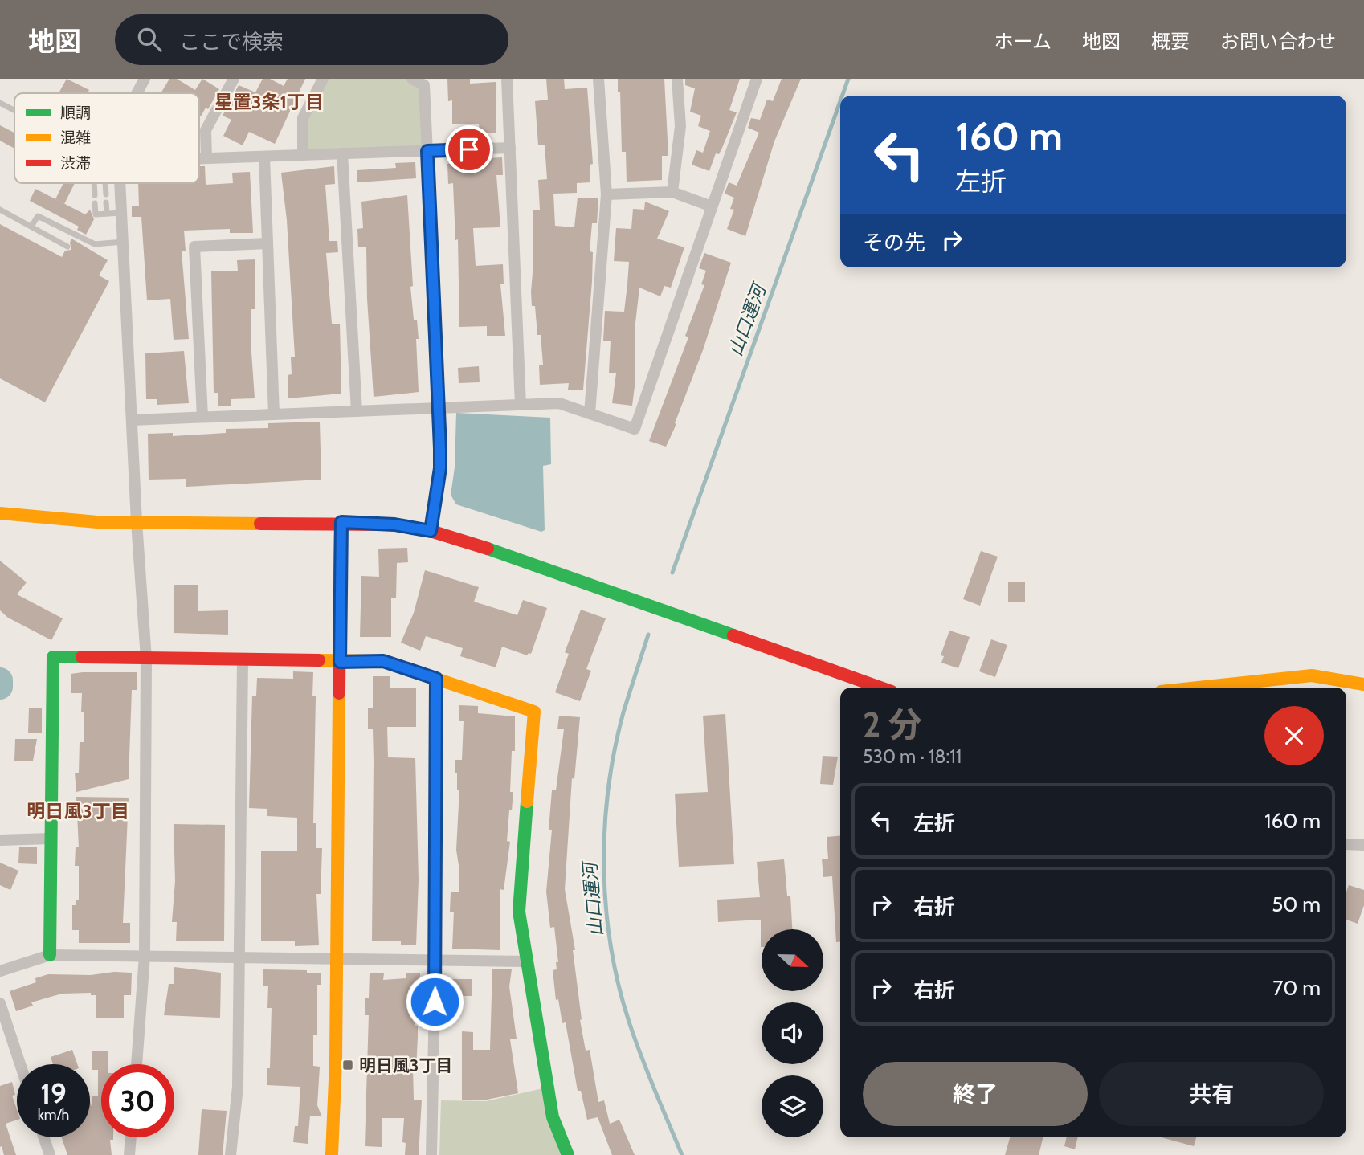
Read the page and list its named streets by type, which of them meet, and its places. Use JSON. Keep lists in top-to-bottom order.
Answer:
{
  "districts": ["星置3条1丁目", "明日風3丁目"],
  "water": ["山口運河"],
  "places": {
    "transit": ["明日風3丁目"]
  },
  "legend": ["順調", "混雑", "渋滞"],
  "north": "right",
  "page": {
    "header": "地図",
    "search": "ここで検索",
    "nav": [
      "ホーム",
      "地図",
      "概要",
      "お問い合わせ"
    ],
    "turn": ["160 m", "左折"],
    "then": "その先",
    "heading": ["2 分", "530 m · 18:11"],
    "list": [
      {
        "name": "左折",
        "value": "160 m"
      },
      {
        "name": "右折",
        "value": "50 m"
      },
      {
        "name": "右折",
        "value": "70 m"
      }
    ],
    "buttons": ["終了", "共有"],
    "speed": "19 km/h",
    "limit": "30"
  }
}
